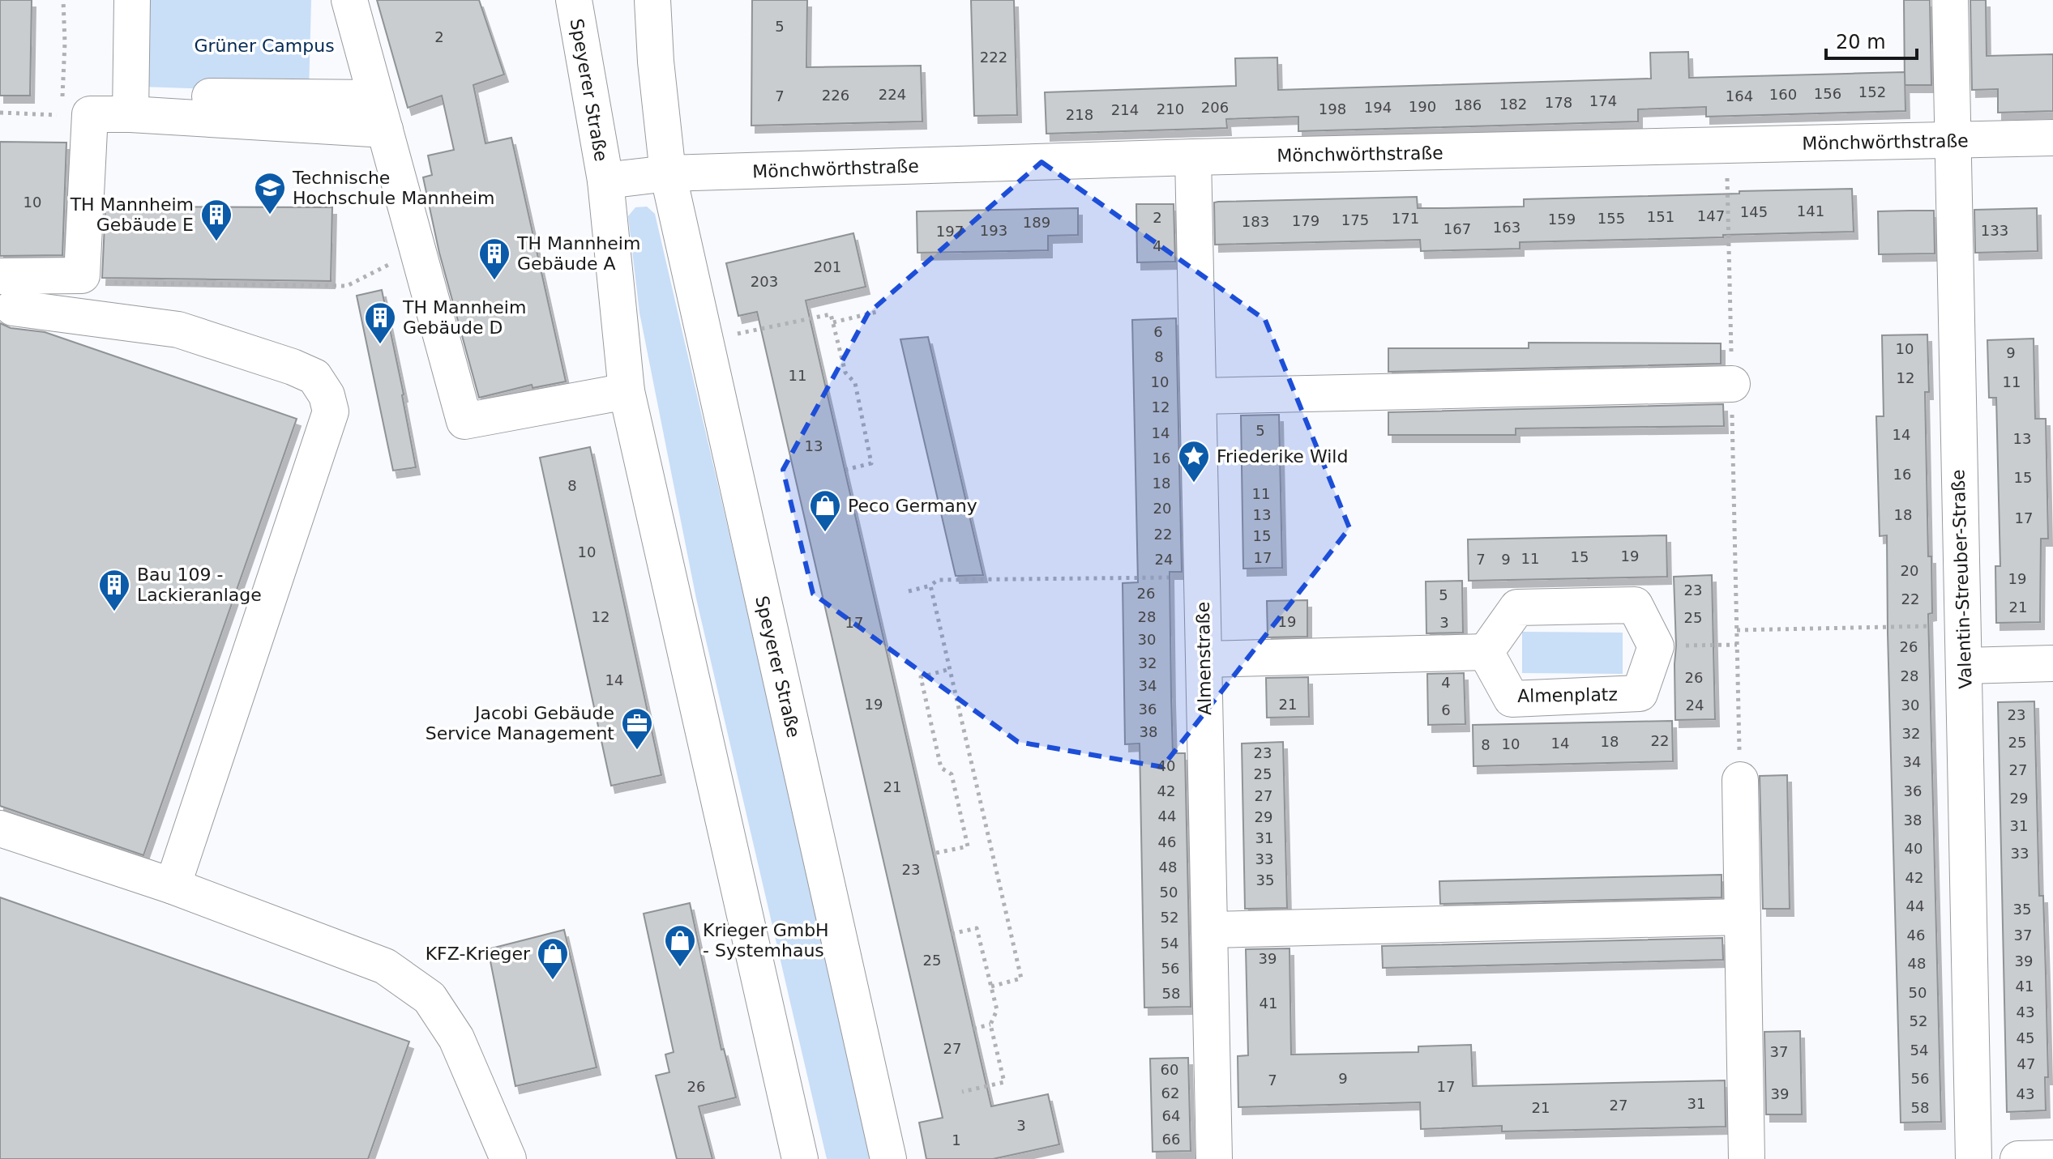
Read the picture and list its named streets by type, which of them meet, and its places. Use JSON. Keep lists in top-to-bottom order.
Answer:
{
  "streets": {
    "street": [
      "Speyerer Straße",
      "Mönchwörthstraße",
      "Valentin-Streuber-Straße",
      "Almenstraße",
      "Almenplatz"
    ]
  },
  "crossings": [
    ["Speyerer Straße", "Mönchwörthstraße"],
    ["Mönchwörthstraße", "Valentin-Streuber-Straße"],
    ["Mönchwörthstraße", "Almenstraße"]
  ],
  "parks": ["Grüner Campus"],
  "places": {
    "school or university": ["Technische Hochschule Mannheim"],
    "building": [
      "TH Mannheim Gebäude E",
      "TH Mannheim Gebäude A",
      "TH Mannheim Gebäude D",
      "Bau 109 - Lackieranlage"
    ],
    "place": ["Friederike Wild"],
    "shop": ["Peco Germany", "Krieger GmbH - Systemhaus", "KFZ-Krieger"],
    "office": ["Jacobi Gebäude Service Management"]
  },
  "house_numbers": [
    "5",
    "2",
    "222",
    "152",
    "156",
    "224",
    "160",
    "226",
    "7",
    "164",
    "174",
    "178",
    "182",
    "186",
    "190",
    "206",
    "194",
    "210",
    "198",
    "214",
    "218",
    "10",
    "141",
    "145",
    "147",
    "151",
    "2",
    "171",
    "155",
    "159",
    "175",
    "179",
    "183",
    "189",
    "163",
    "167",
    "193",
    "133",
    "197",
    "4",
    "201",
    "203",
    "6",
    "10",
    "9",
    "8",
    "11",
    "12",
    "10",
    "11",
    "12",
    "5",
    "14",
    "14",
    "13",
    "13",
    "16",
    "16",
    "15",
    "18",
    "8",
    "11",
    "20",
    "13",
    "18",
    "17",
    "22",
    "15",
    "10",
    "19",
    "15",
    "17",
    "11",
    "24",
    "7",
    "9",
    "20",
    "19",
    "23",
    "26",
    "5",
    "22",
    "21",
    "12",
    "28",
    "25",
    "19",
    "17",
    "3",
    "30",
    "26",
    "32",
    "28",
    "26",
    "14",
    "4",
    "34",
    "19",
    "21",
    "24",
    "30",
    "36",
    "6",
    "23",
    "38",
    "32",
    "22",
    "18",
    "25",
    "14",
    "10",
    "8",
    "23",
    "34",
    "40",
    "27",
    "25",
    "21",
    "42",
    "36",
    "27",
    "29",
    "44",
    "29",
    "38",
    "31",
    "31",
    "46",
    "40",
    "33",
    "33",
    "48",
    "23",
    "42",
    "35",
    "50",
    "44",
    "35",
    "52",
    "46",
    "37",
    "54",
    "39",
    "25",
    "39",
    "48",
    "56",
    "41",
    "50",
    "58",
    "41",
    "43",
    "52",
    "45",
    "27",
    "54",
    "37",
    "47",
    "60",
    "9",
    "56",
    "7",
    "26",
    "17",
    "62",
    "39",
    "43",
    "31",
    "27",
    "21",
    "58",
    "64",
    "3",
    "66",
    "1"
  ],
  "scale_bar": "20 m"
}
